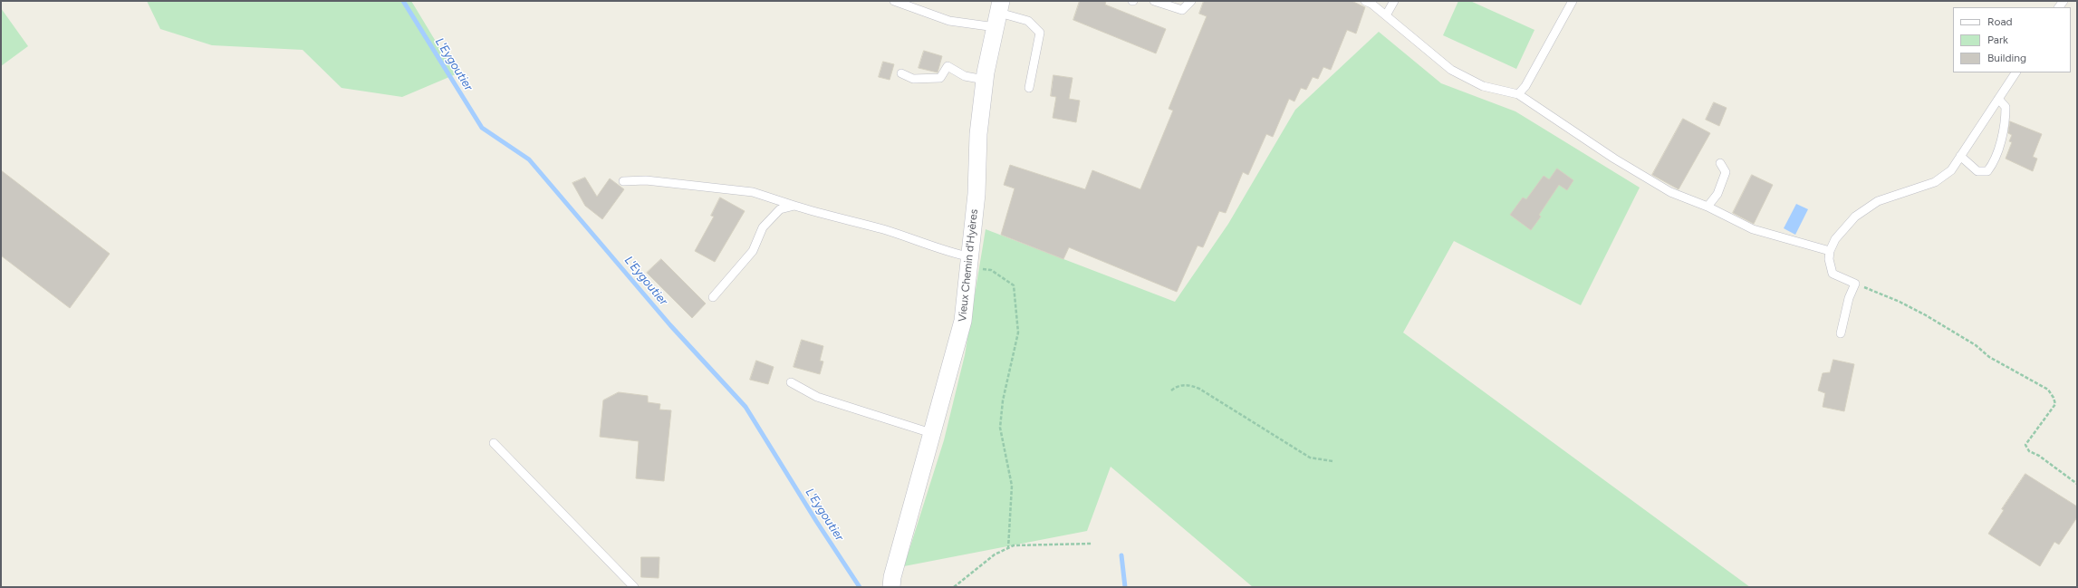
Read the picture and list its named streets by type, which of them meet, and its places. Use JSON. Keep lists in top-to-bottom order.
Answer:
{
  "streets": {
    "street": ["Vieux Chemin d'Hyères"]
  },
  "water": ["L'Eygoutier"],
  "legend": ["Road", "Park", "Building"]
}
